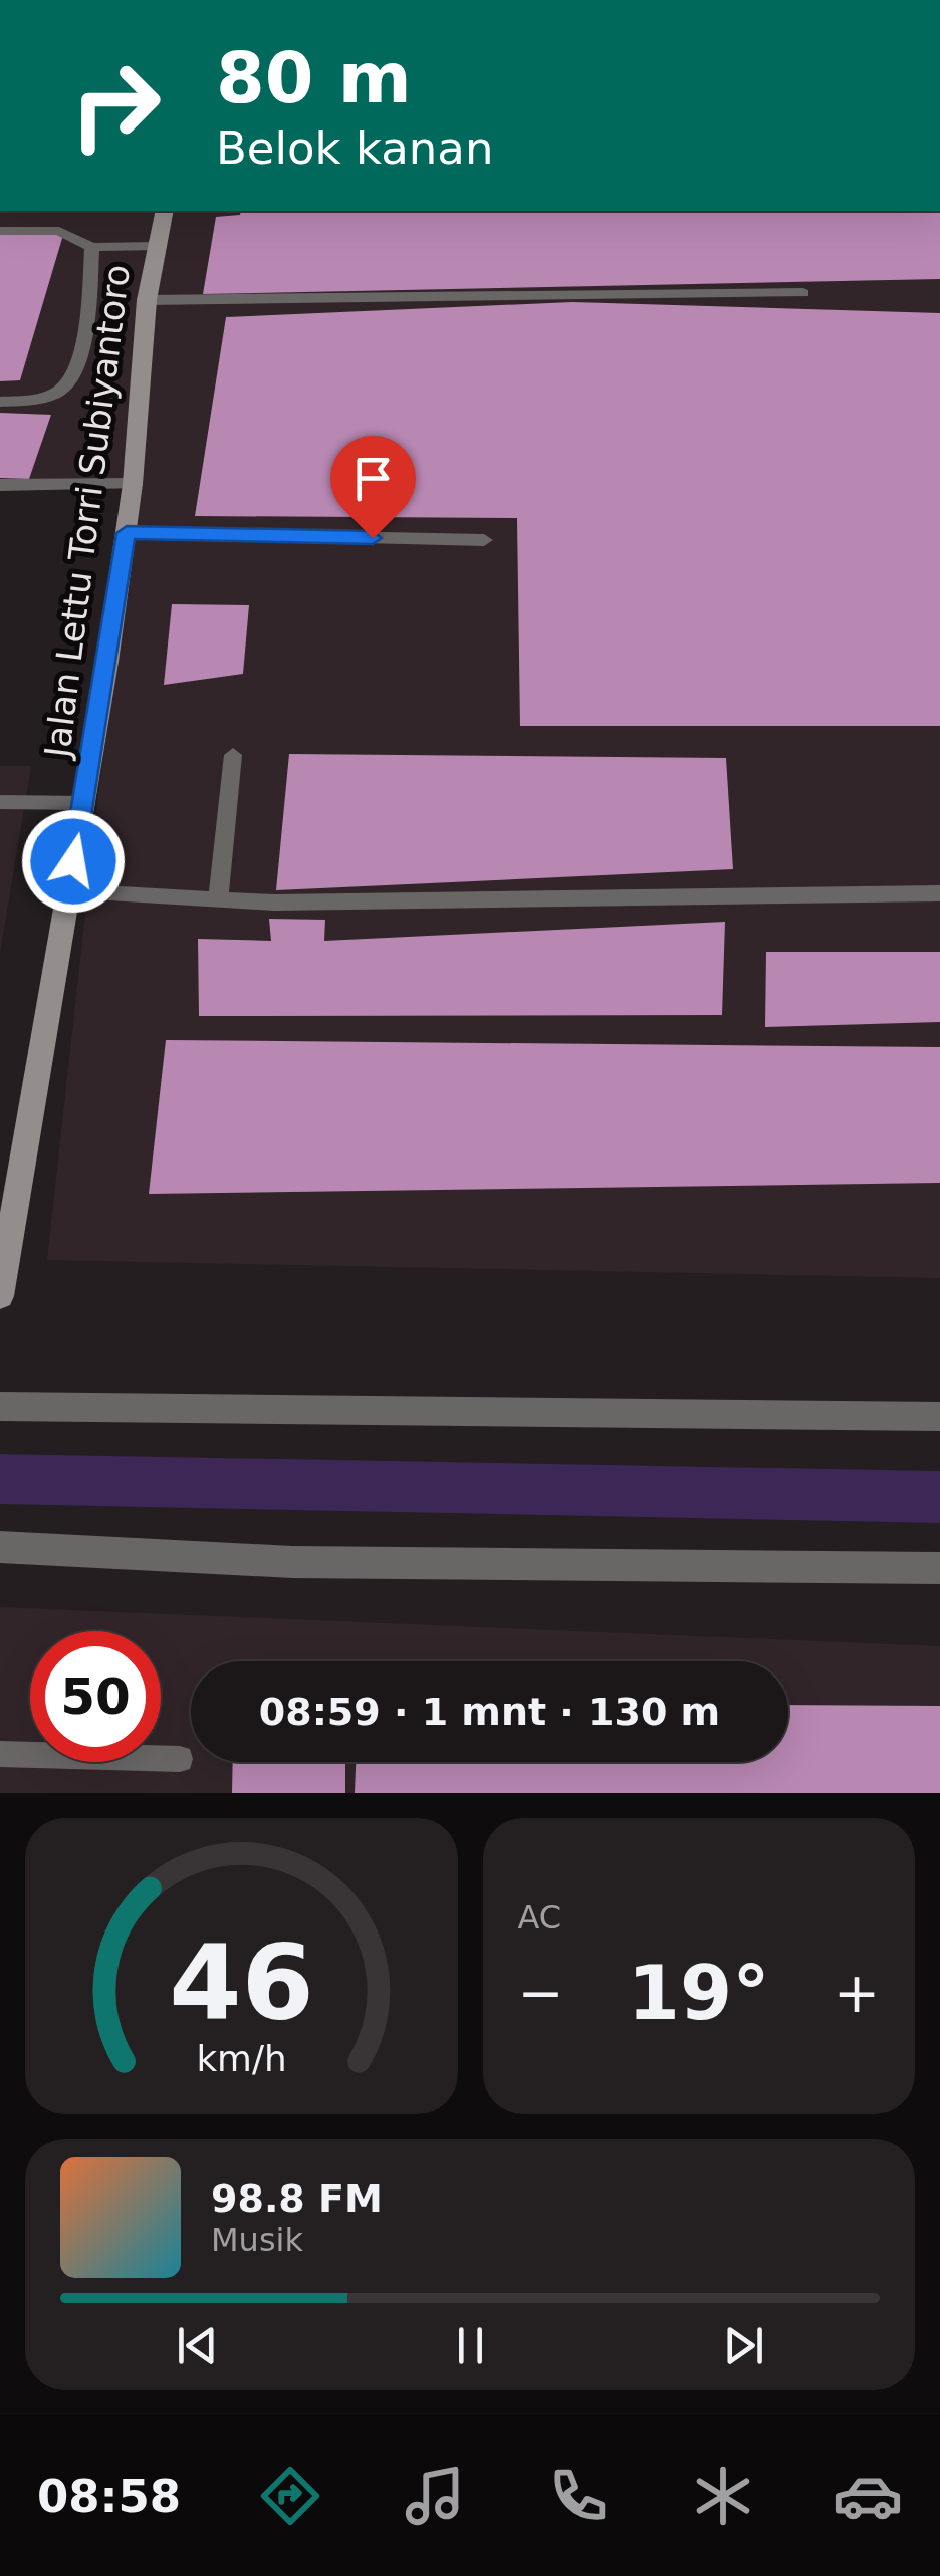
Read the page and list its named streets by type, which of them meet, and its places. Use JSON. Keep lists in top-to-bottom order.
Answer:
{
  "streets": {
    "main road": ["Jalan Lettu Torri Subiyantoro"]
  },
  "page": {
    "turn": ["80 m", "Belok kanan"],
    "limit": "50",
    "trip": "08:59 · 1 mnt · 130 m",
    "tile": "AC",
    "heat": ["−", "19°", "+"],
    "song": ["98.8 FM", "Musik"],
    "tabs": "08:58",
    "gauge": ["46", "km/h"]
  }
}
